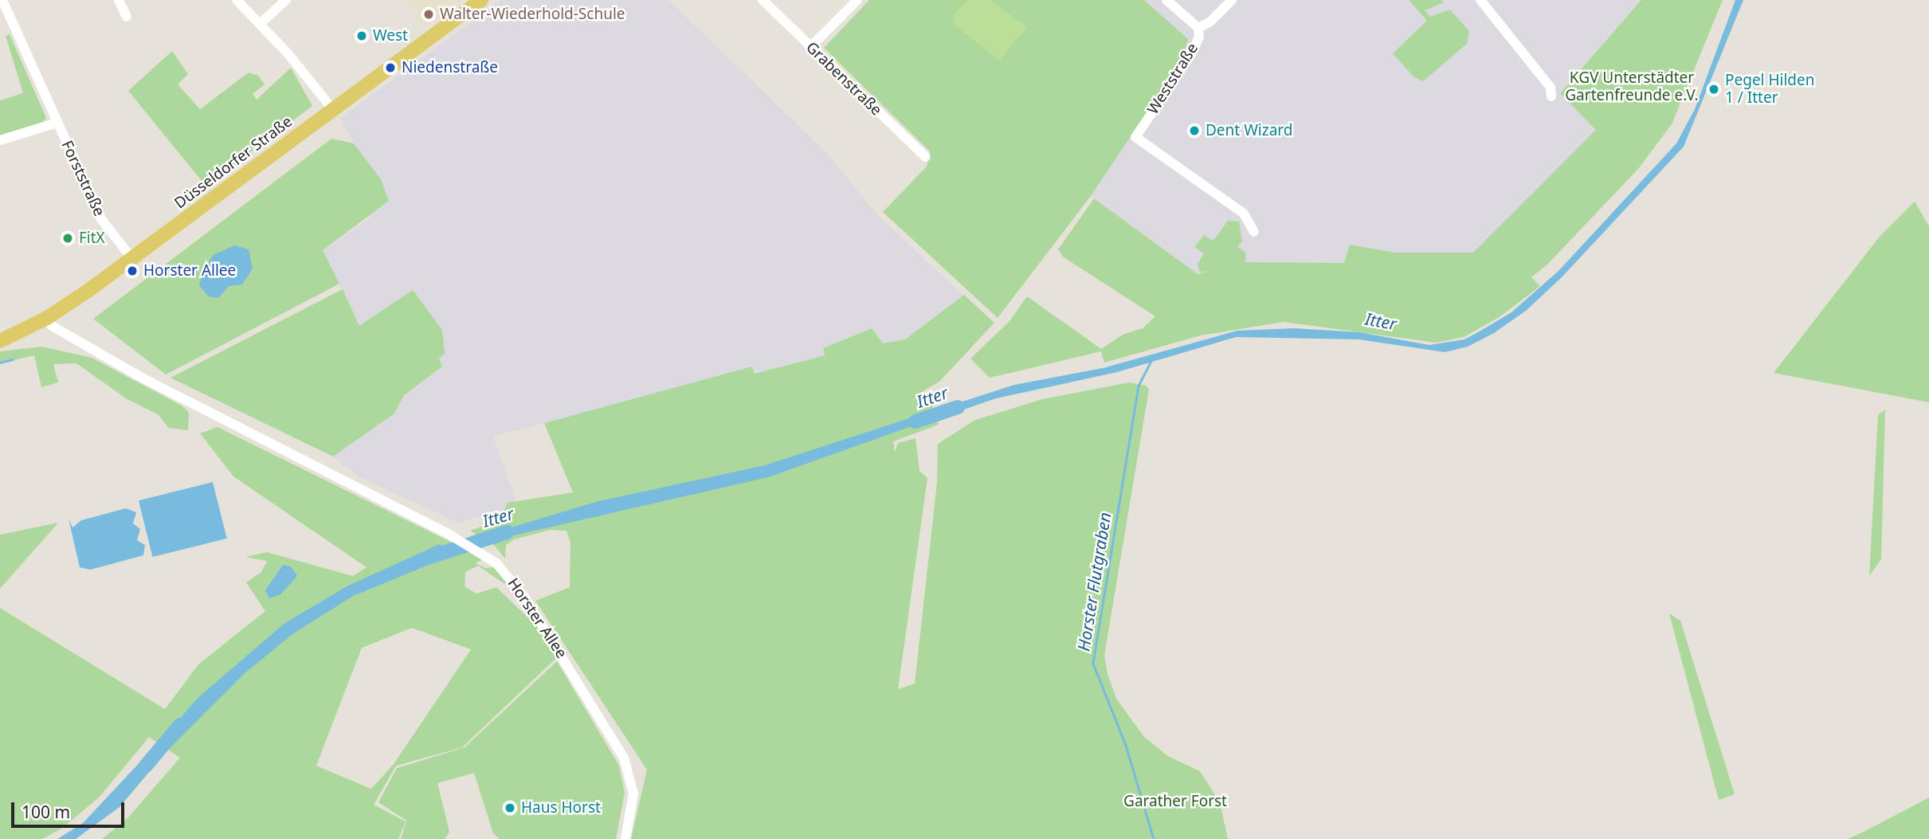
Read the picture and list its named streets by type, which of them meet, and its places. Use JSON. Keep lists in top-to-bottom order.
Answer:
{
  "streets": {
    "main road": ["Düsseldorfer Straße"],
    "street": [
      "Grabenstraße",
      "Weststraße",
      "Forststraße",
      "Horster Allee"
    ]
  },
  "crossings": [
    ["Düsseldorfer Straße", "Forststraße"],
    ["Düsseldorfer Straße", "Horster Allee"]
  ],
  "water": ["Itter", "Horster Flutgraben"],
  "parks": ["KGV Unterstädter Gartenfreunde e.V.", "Garather Forst"],
  "places": [
    "Walter-Wiederhold-Schule",
    "West",
    "Niedenstraße",
    "Pegel Hilden 1 / Itter",
    "Dent Wizard",
    "FitX",
    "Horster Allee",
    "Haus Horst"
  ],
  "scale_bar": "100 m"
}
